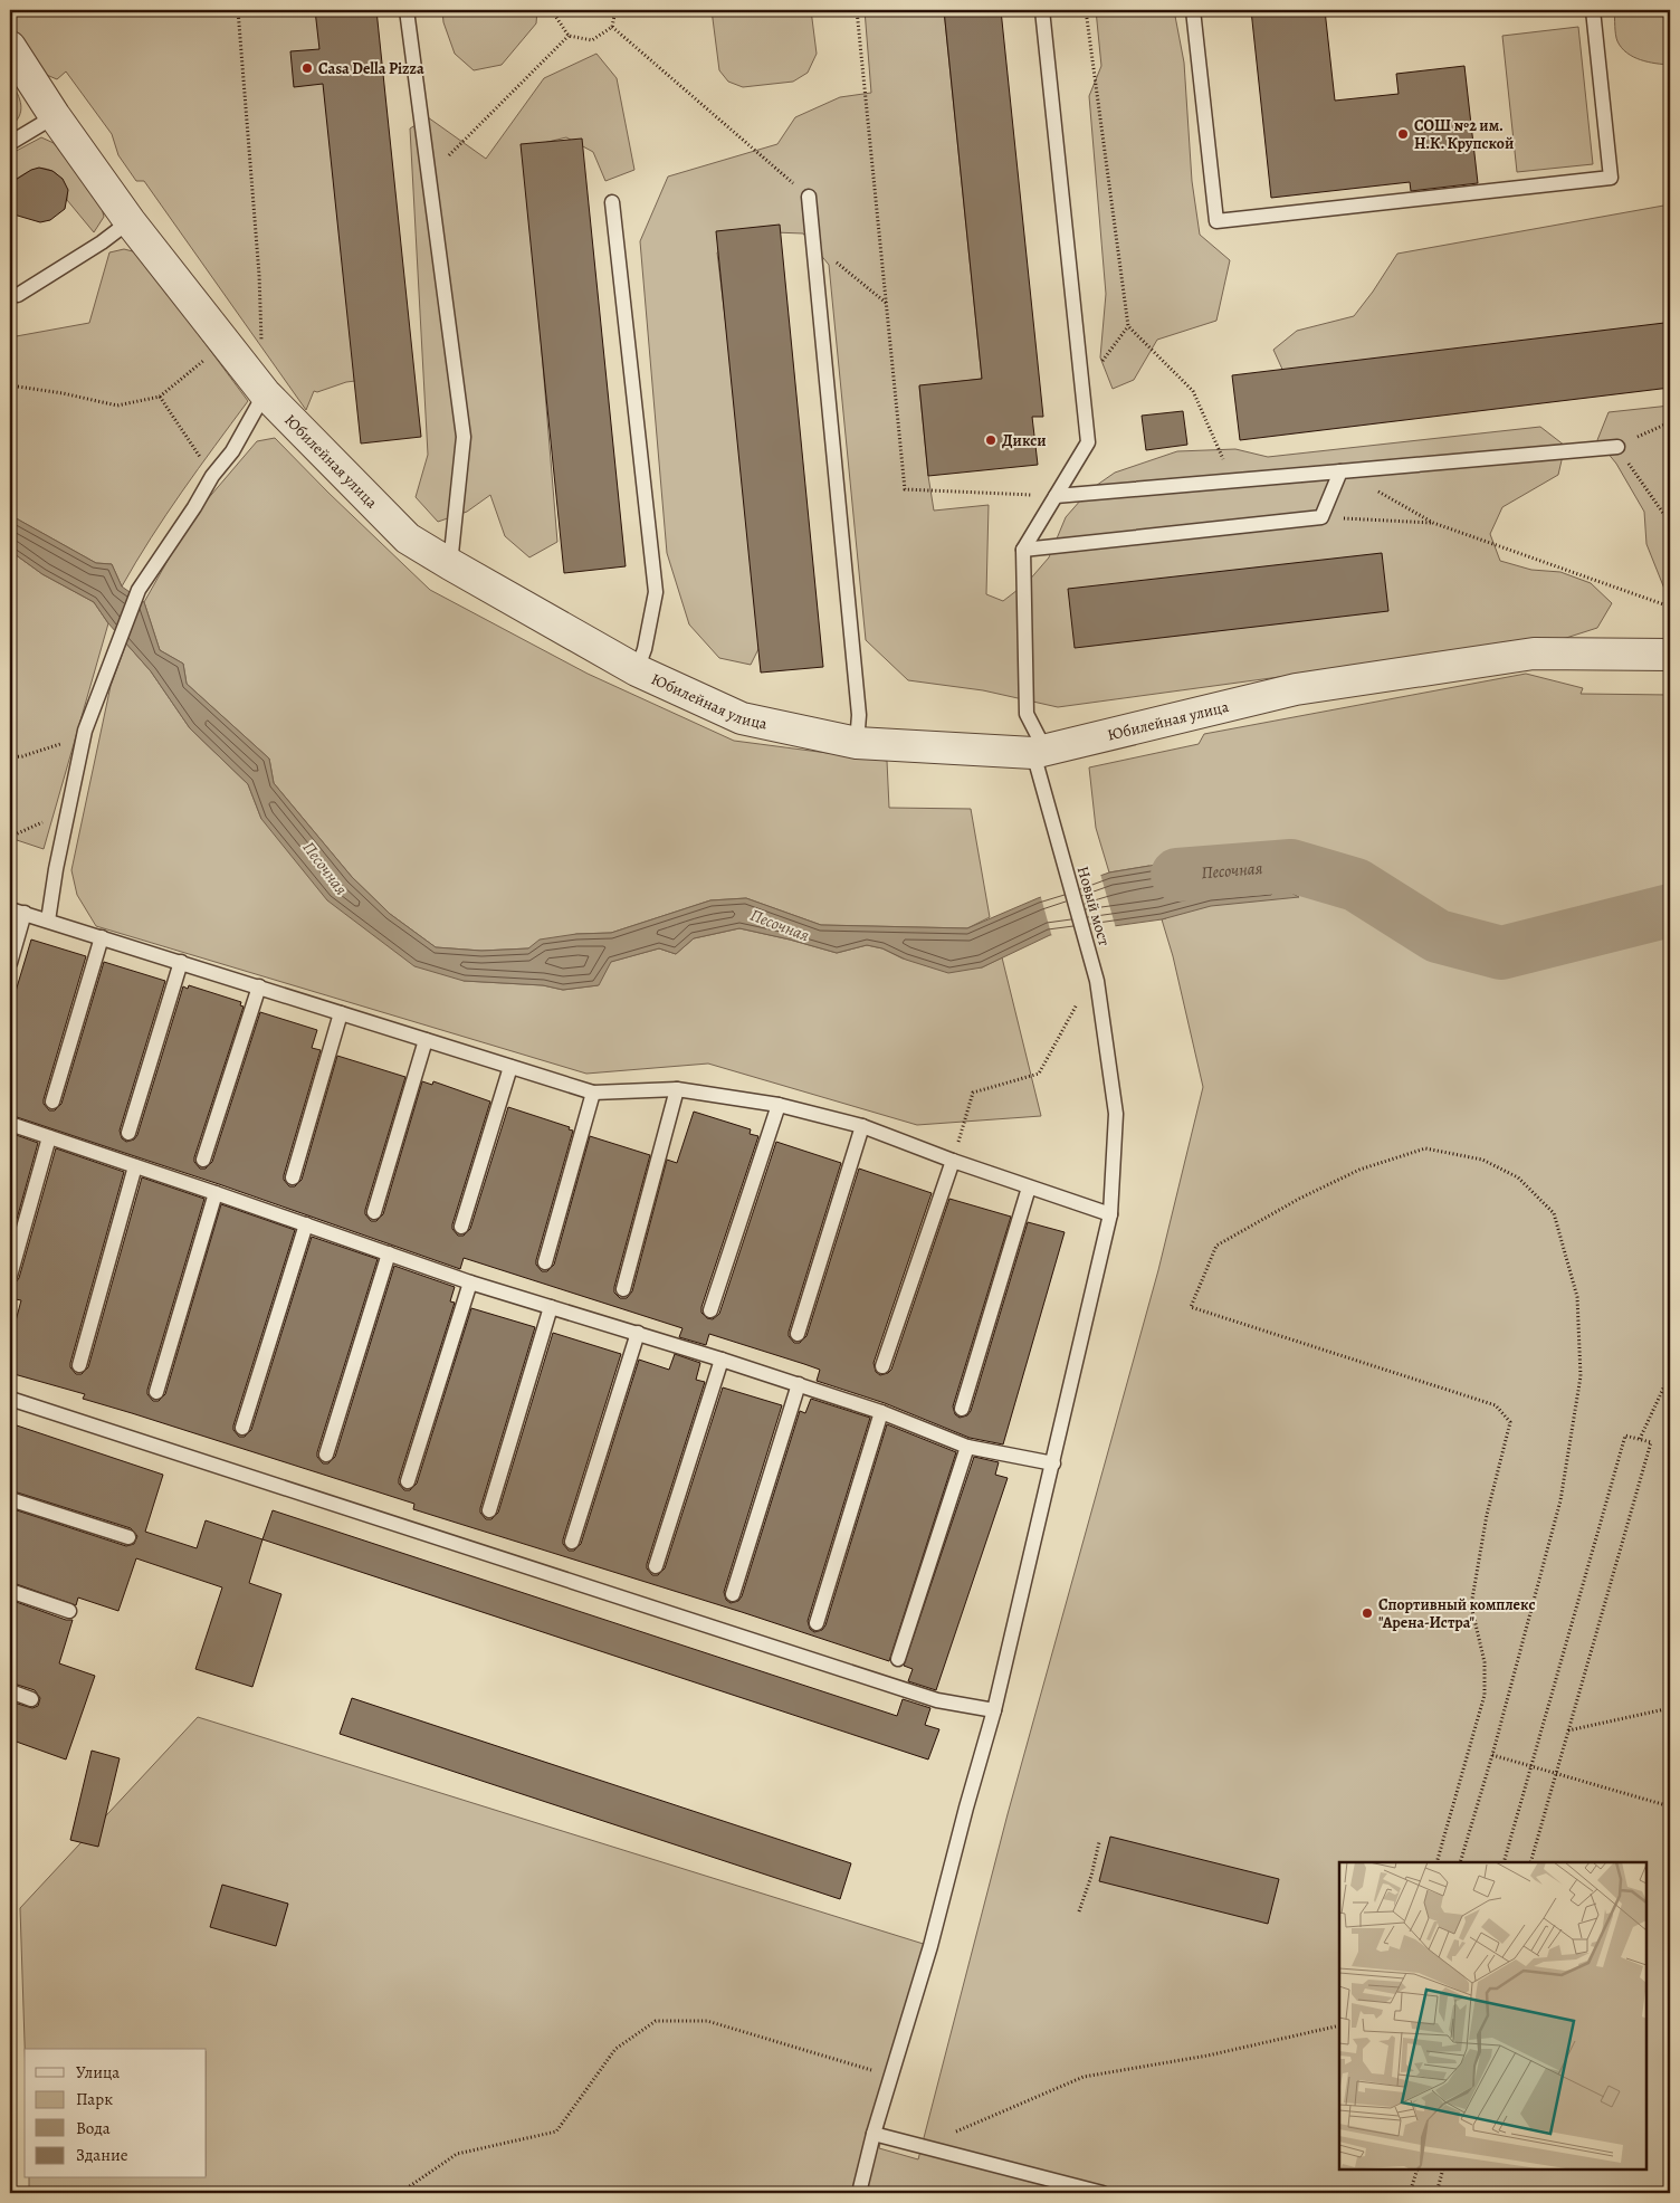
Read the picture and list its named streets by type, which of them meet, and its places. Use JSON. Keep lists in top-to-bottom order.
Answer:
{
  "streets": {
    "street": ["Юбилейная улица"],
    "lane": ["Новый мост"]
  },
  "crossings": [
    ["Юбилейная улица", "Новый мост"]
  ],
  "water": ["Песочная"],
  "places": [
    "Casa Della Pizza",
    "СОШ №2 им. Н.К. Крупской",
    "Дикси",
    "Спортивный комплекс \"Арена-Истра\""
  ],
  "legend": [
    "Улица",
    "Парк",
    "Вода",
    "Здание"
  ]
}
